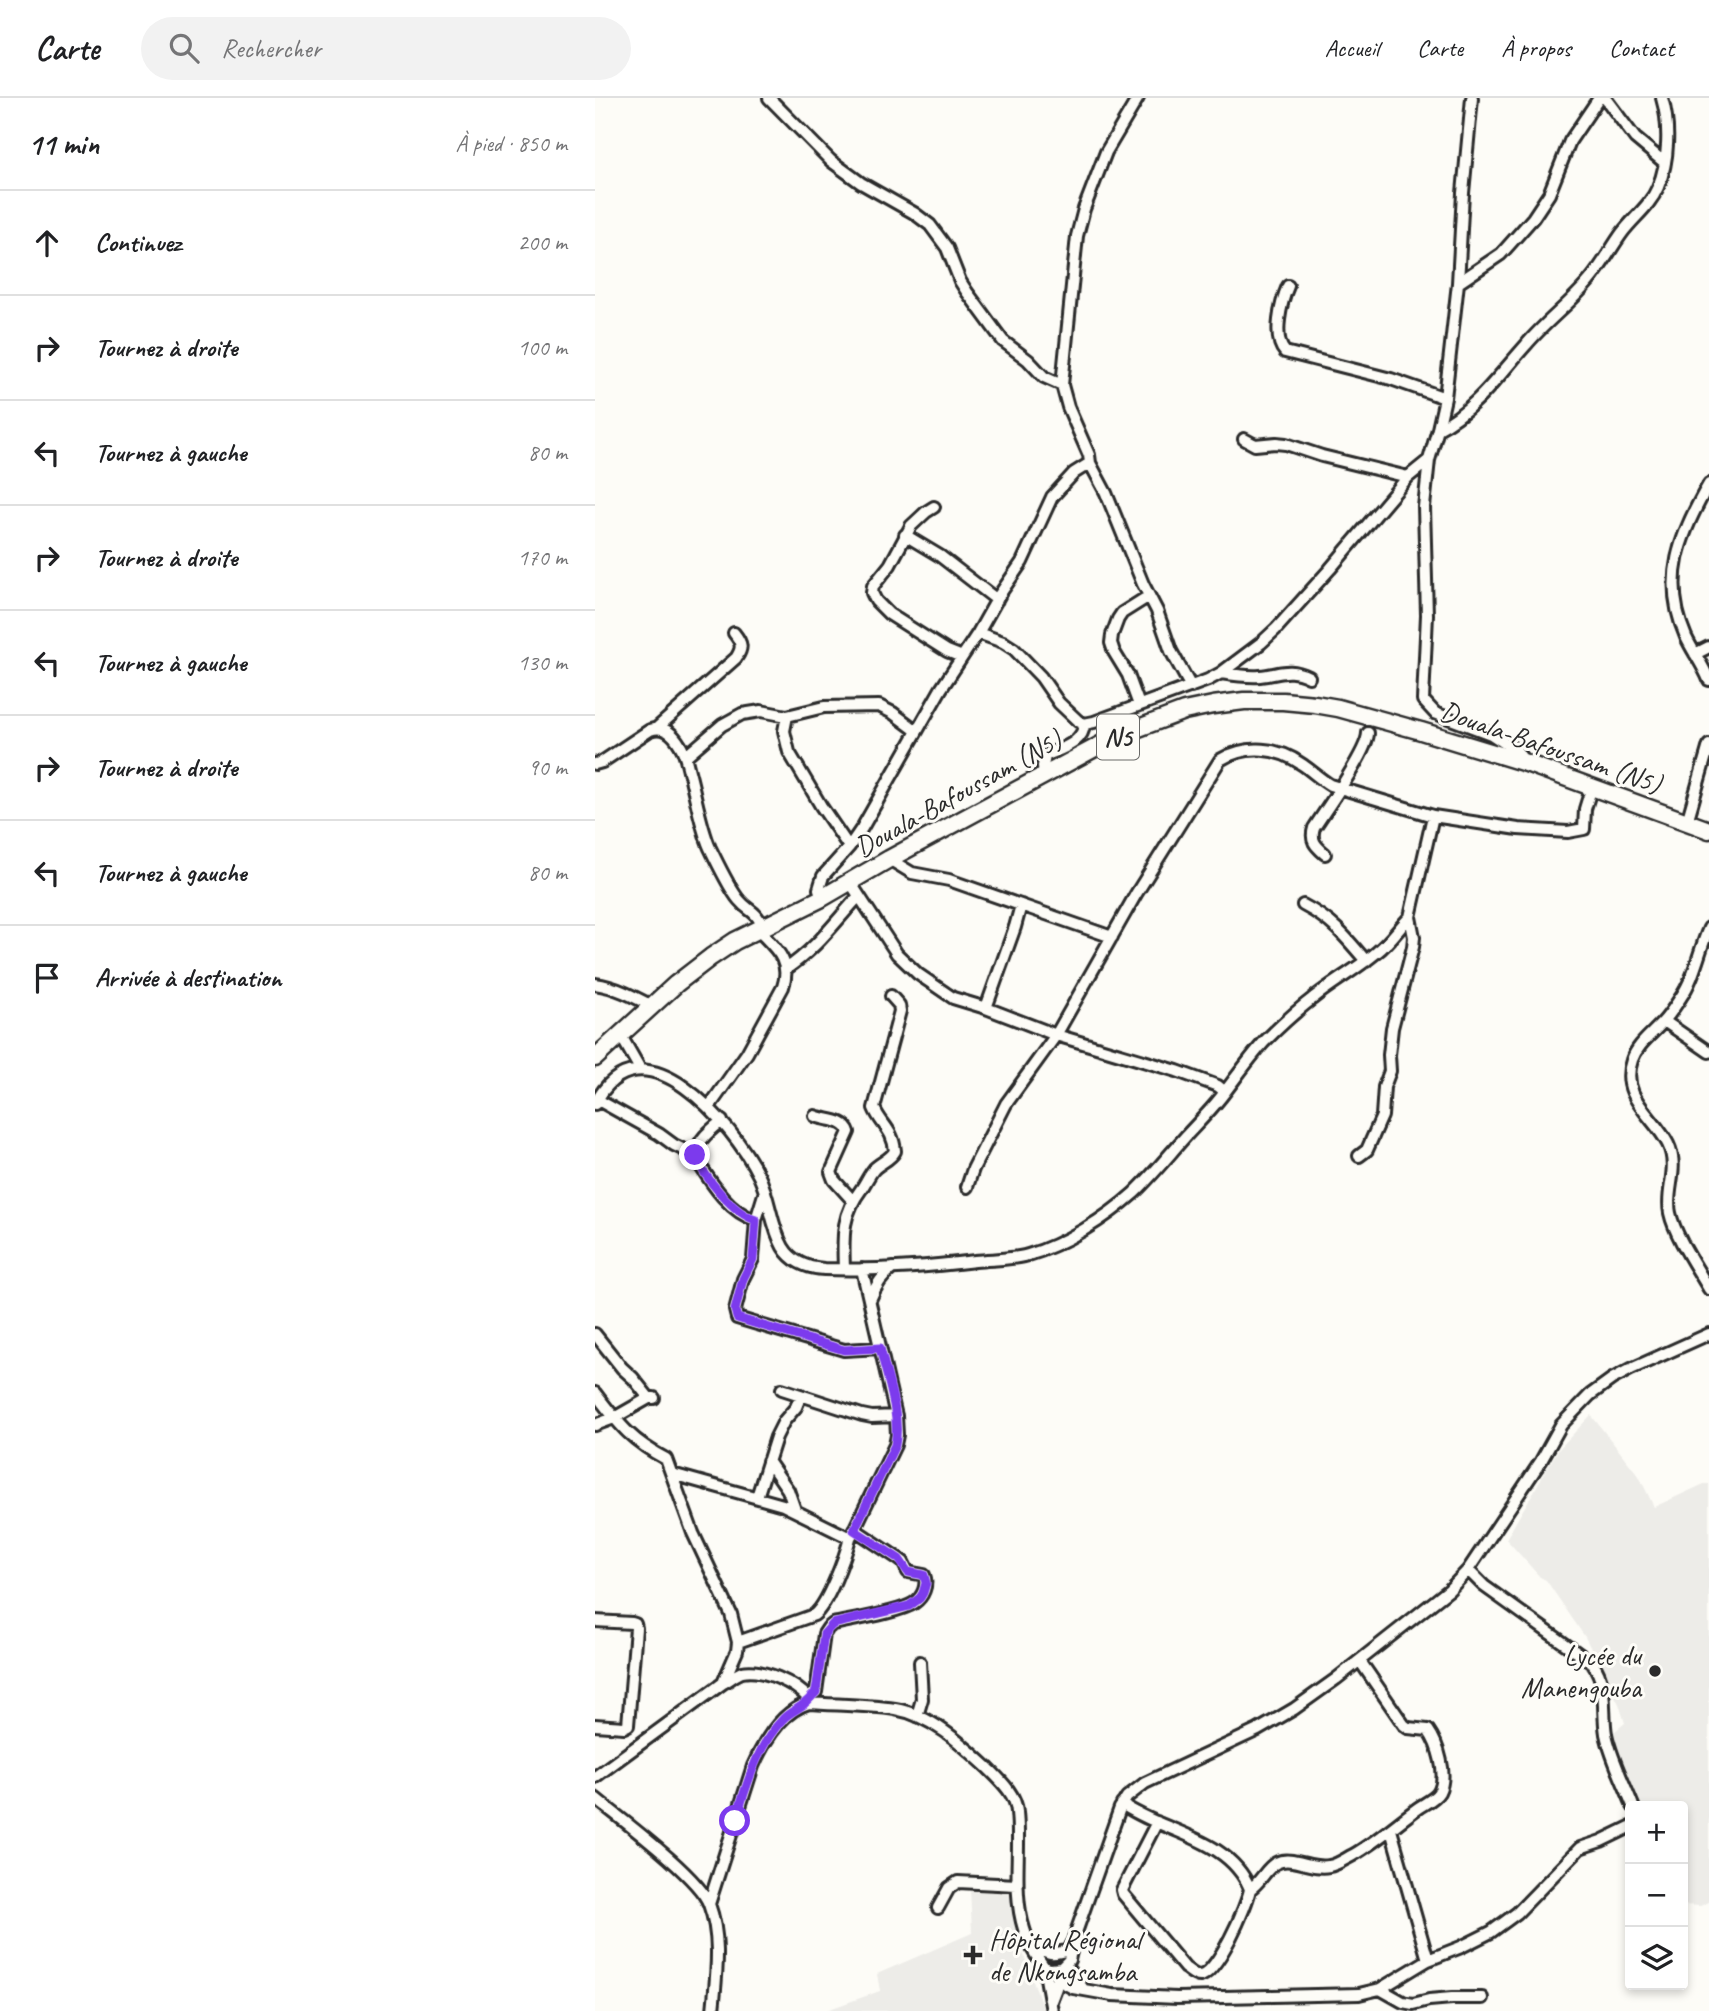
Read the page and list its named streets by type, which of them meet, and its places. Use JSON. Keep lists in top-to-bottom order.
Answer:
{
  "streets": {
    "highway": ["N5", "Douala-Bafoussam (N5)"]
  },
  "places": {
    "other": ["Lycée du Manengouba"],
    "health": ["Hôpital Régional de Nkongsamba"]
  },
  "page": {
    "header": "Carte",
    "search": "Rechercher",
    "nav": [
      "Accueil",
      "Carte",
      "À propos",
      "Contact"
    ],
    "heading": ["11 min", "À pied · 850 m"],
    "list": [
      ["Continuez", "200 m"],
      ["Tournez à droite", "100 m"],
      ["Tournez à gauche", "80 m"],
      ["Tournez à droite", "170 m"],
      ["Tournez à gauche", "130 m"],
      ["Tournez à droite", "90 m"],
      ["Tournez à gauche", "80 m"],
      "Arrivée à destination"
    ],
    "map_buttons": ["+", "−"]
  }
}
